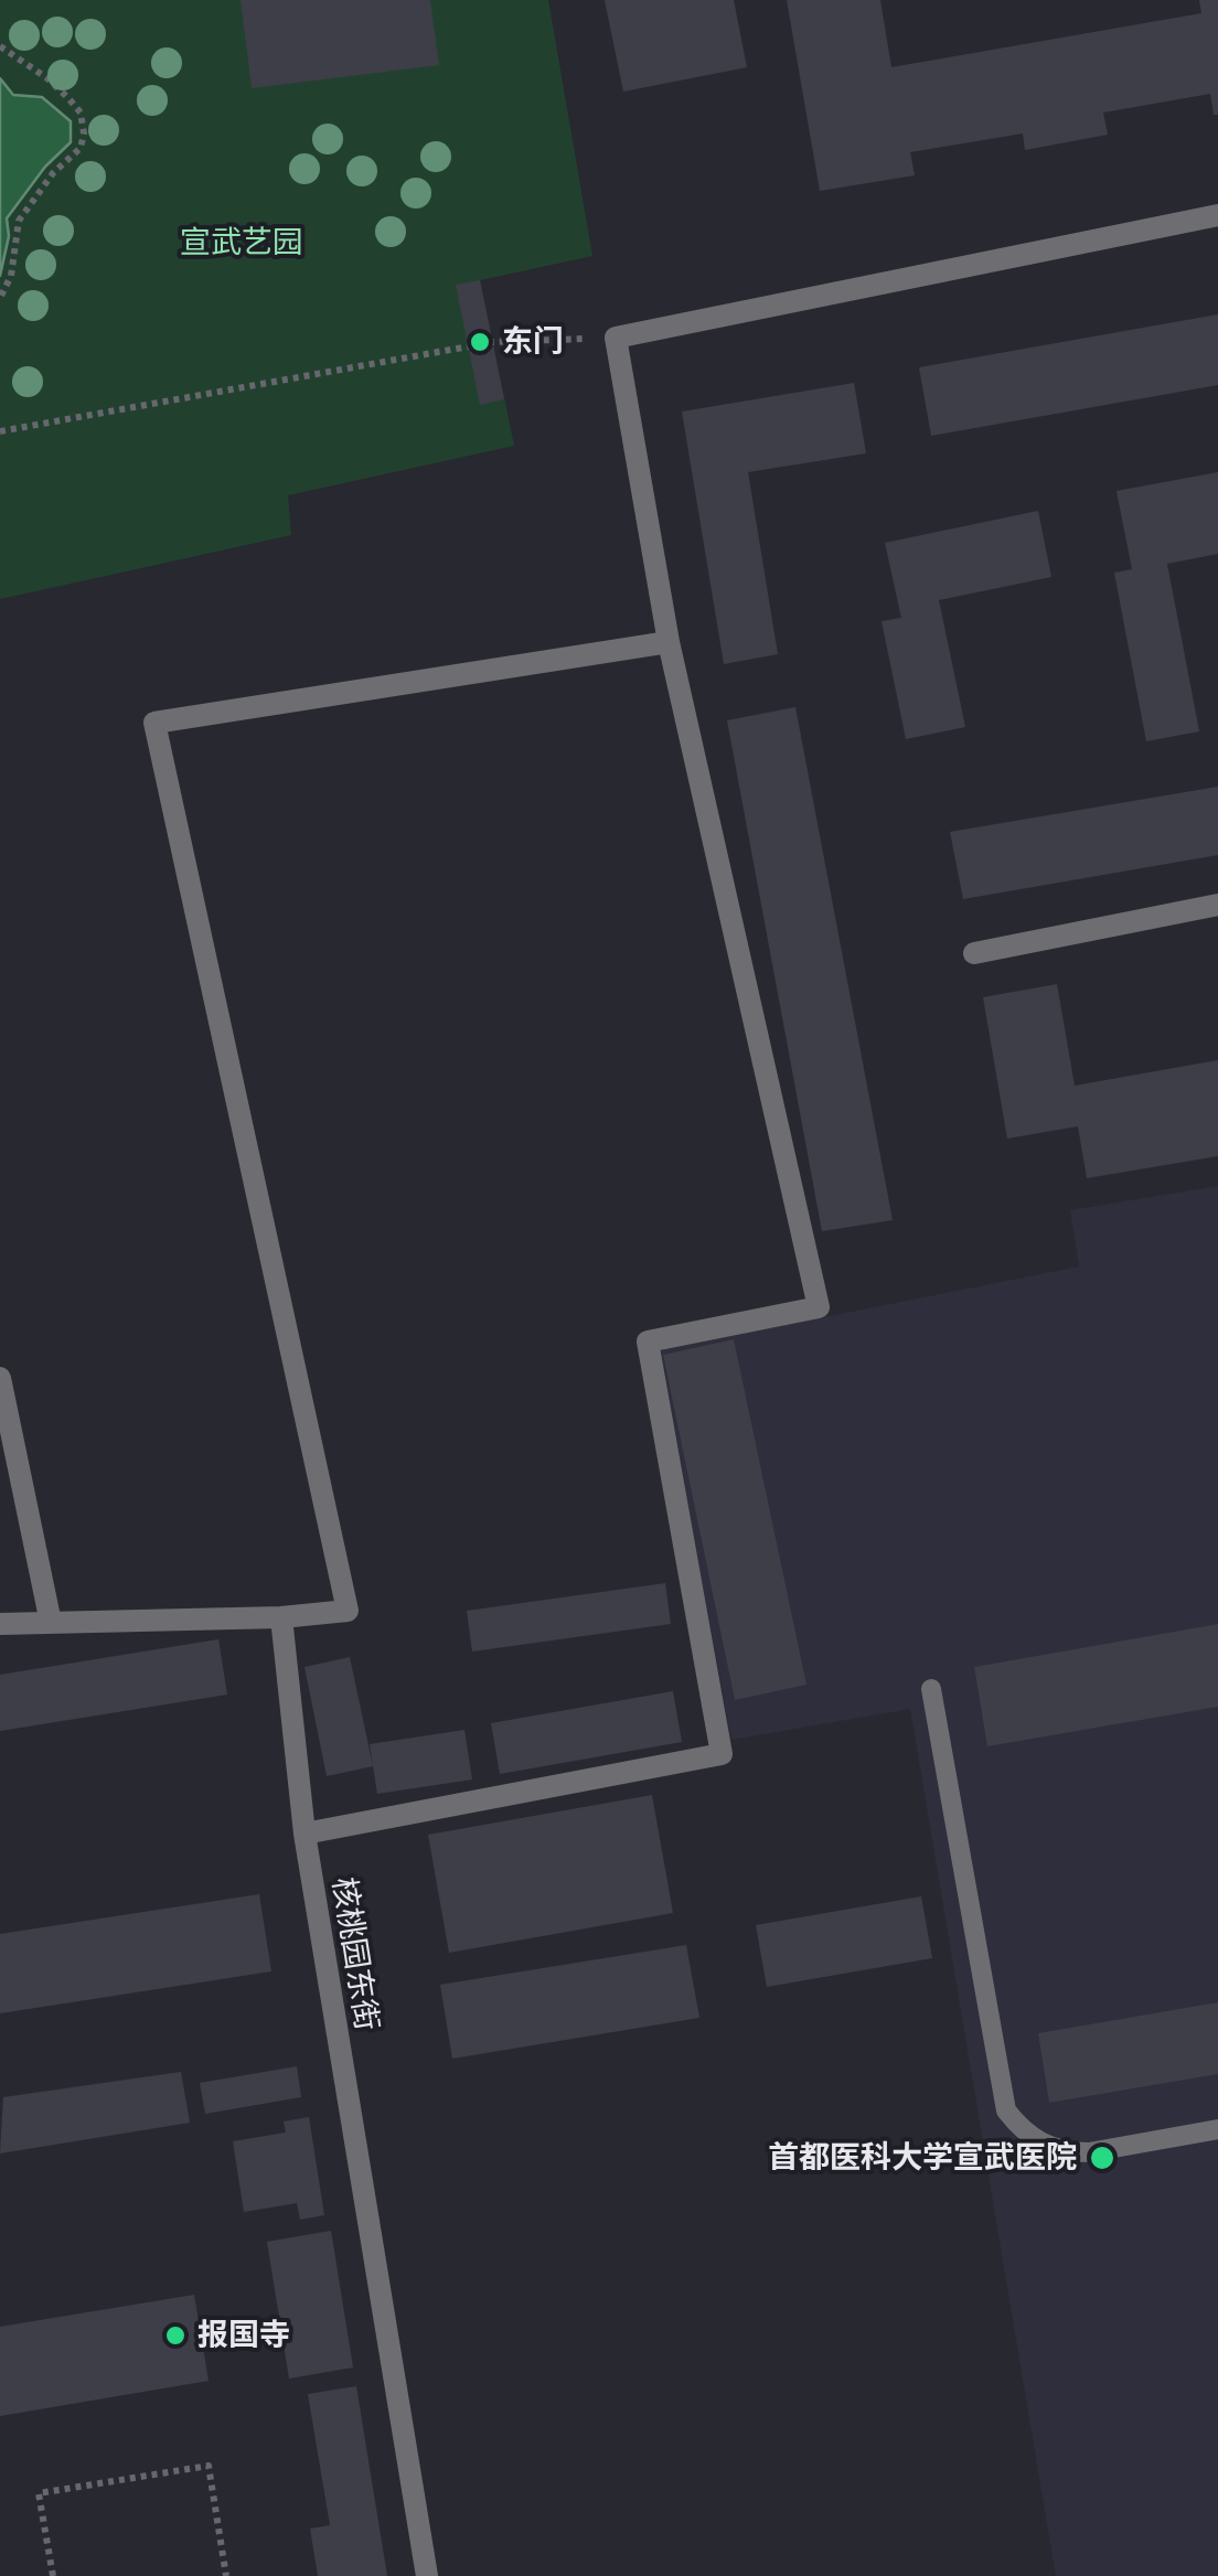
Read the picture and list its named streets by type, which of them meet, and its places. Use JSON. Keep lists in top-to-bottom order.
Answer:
{
  "streets": {
    "street": ["核桃园东街"]
  },
  "parks": ["宣武艺园"],
  "places": ["东门", "首都医科大学宣武医院", "报国寺"]
}
